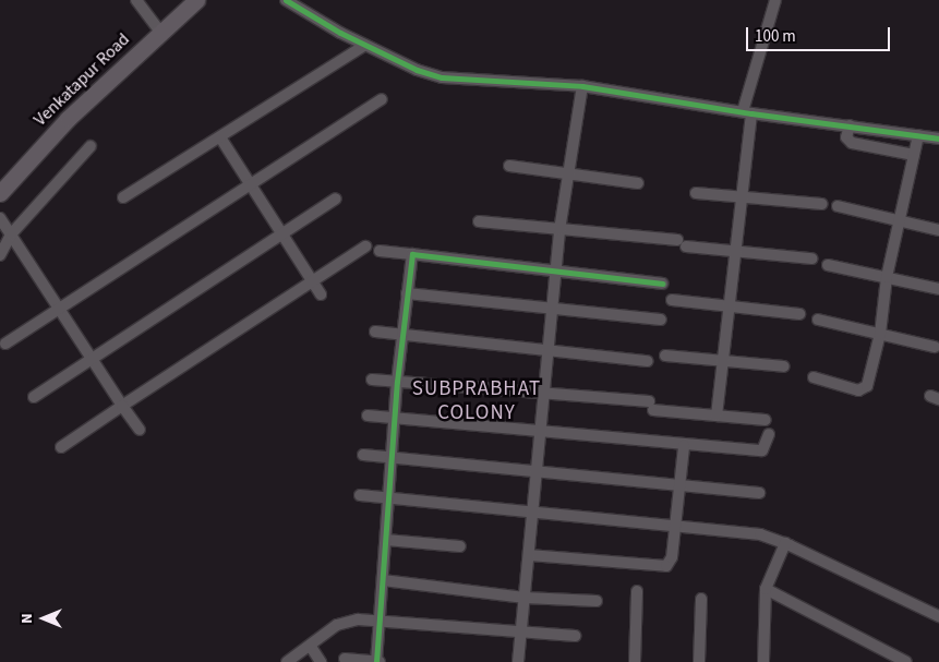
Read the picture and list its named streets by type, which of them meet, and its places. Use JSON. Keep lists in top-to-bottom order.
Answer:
{
  "streets": {
    "street": ["Venkatapur Road"]
  },
  "districts": ["SUBPRABHAT COLONY"],
  "scale_bar": "100 m",
  "north": "left"
}
